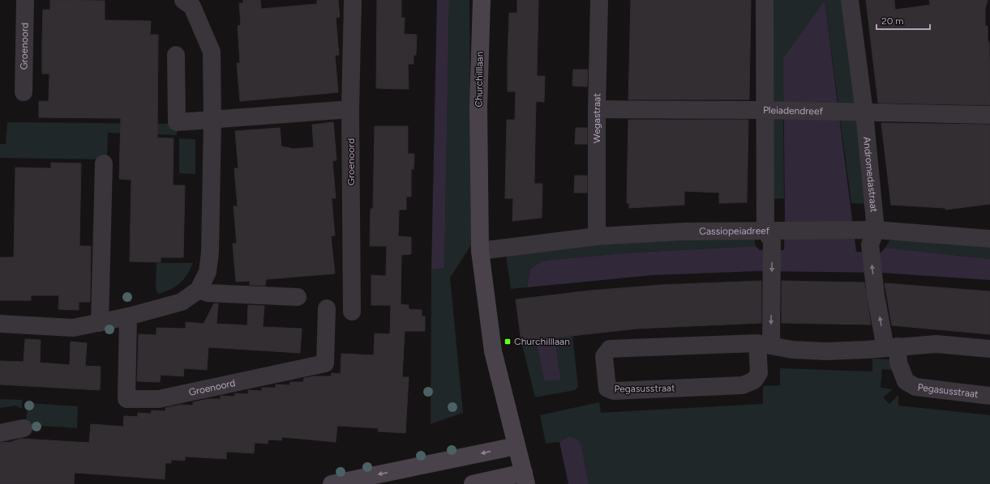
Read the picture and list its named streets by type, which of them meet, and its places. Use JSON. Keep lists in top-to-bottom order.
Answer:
{
  "streets": {
    "street": [
      "Groenoord",
      "Churchilllaan",
      "Pleiadendreef",
      "Wegastraat",
      "Andromedastraat",
      "Cassiopeiadreef",
      "Pegasusstraat"
    ]
  },
  "crossings": [
    ["Churchilllaan", "Cassiopeiadreef"],
    ["Pleiadendreef", "Wegastraat"],
    ["Pleiadendreef", "Andromedastraat"],
    ["Wegastraat", "Cassiopeiadreef"],
    ["Andromedastraat", "Cassiopeiadreef"],
    ["Andromedastraat", "Pegasusstraat"]
  ],
  "places": {
    "transit": ["Churchilllaan"]
  },
  "scale_bar": "20 m"
}
